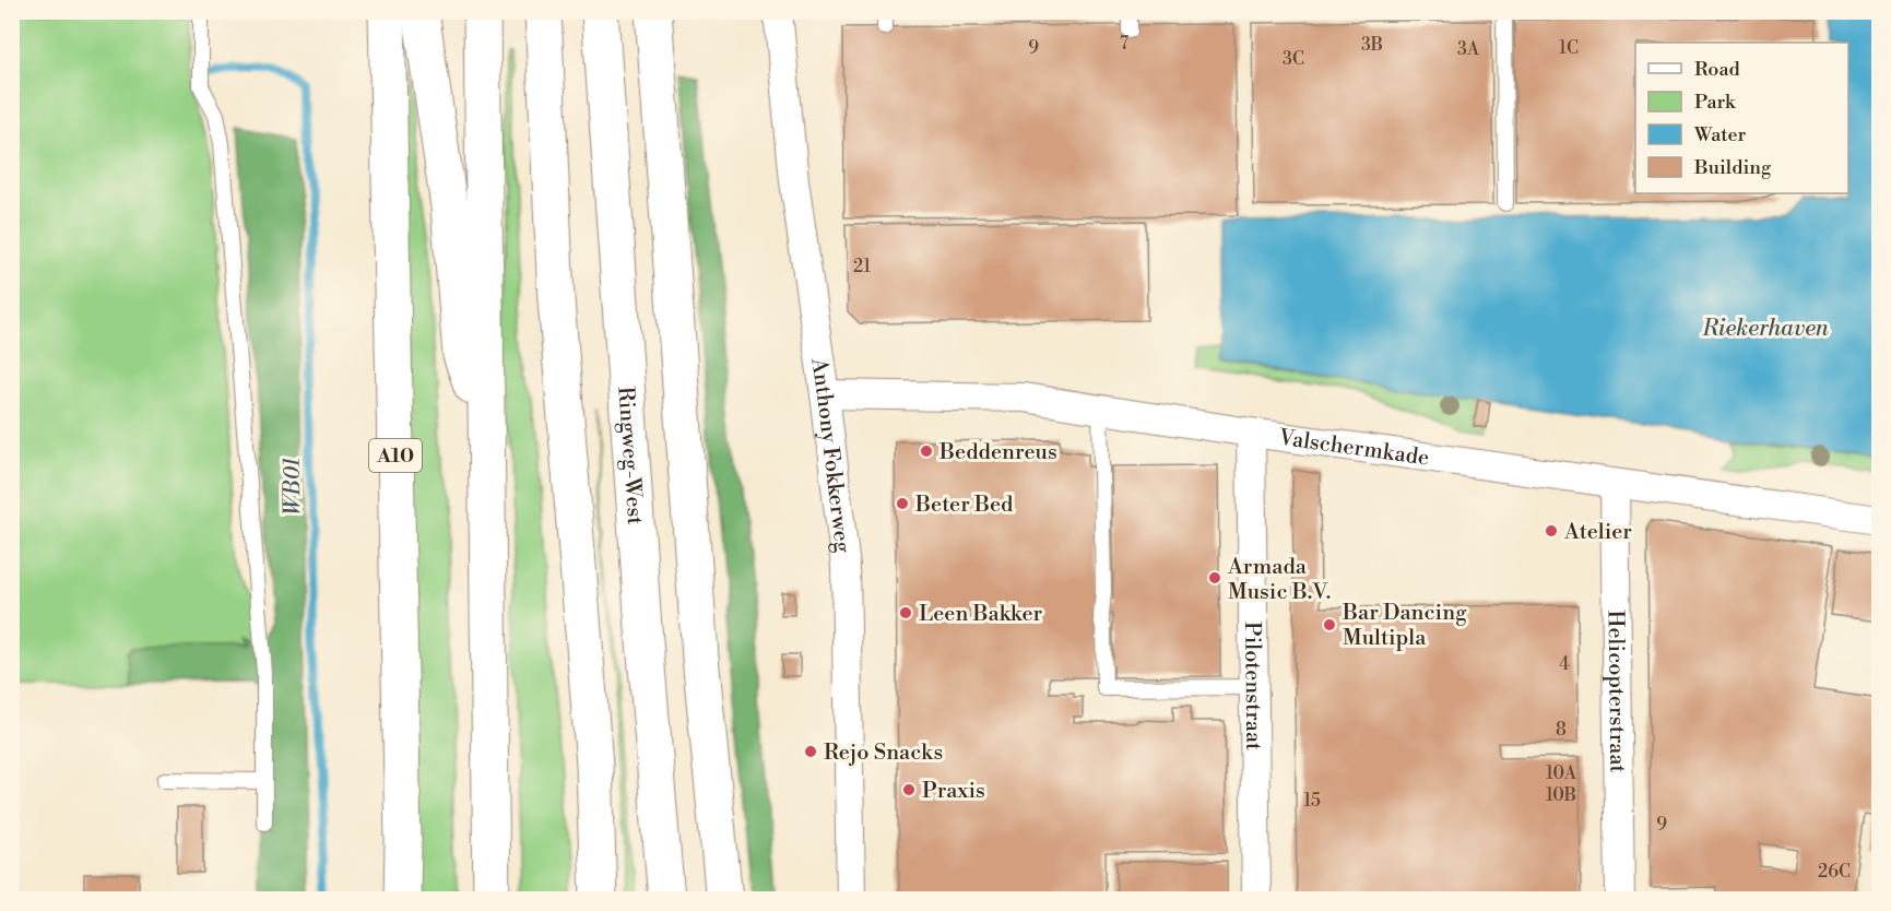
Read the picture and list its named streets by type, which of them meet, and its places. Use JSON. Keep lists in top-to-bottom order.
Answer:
{
  "streets": {
    "highway": ["A10", "Ringweg-West"],
    "street": [
      "Valschermkade",
      "Anthony Fokkerweg",
      "Pilotenstraat",
      "Helicopterstraat"
    ]
  },
  "crossings": [
    ["Valschermkade", "Anthony Fokkerweg"],
    ["Valschermkade", "Pilotenstraat"],
    ["Valschermkade", "Helicopterstraat"]
  ],
  "water": ["Riekerhaven", "WB01"],
  "places": [
    "Beddenreus",
    "Beter Bed",
    "Atelier",
    "Armada Music B.V.",
    "Leen Bakker",
    "Bar Dancing Multipla",
    "Rejo Snacks",
    "Praxis"
  ],
  "house_numbers": [
    "7",
    "3B",
    "9",
    "1C",
    "3A",
    "3C",
    "21",
    "4",
    "8",
    "10A",
    "10B",
    "15",
    "9",
    "26C"
  ],
  "legend": [
    "Road",
    "Park",
    "Water",
    "Building"
  ]
}
